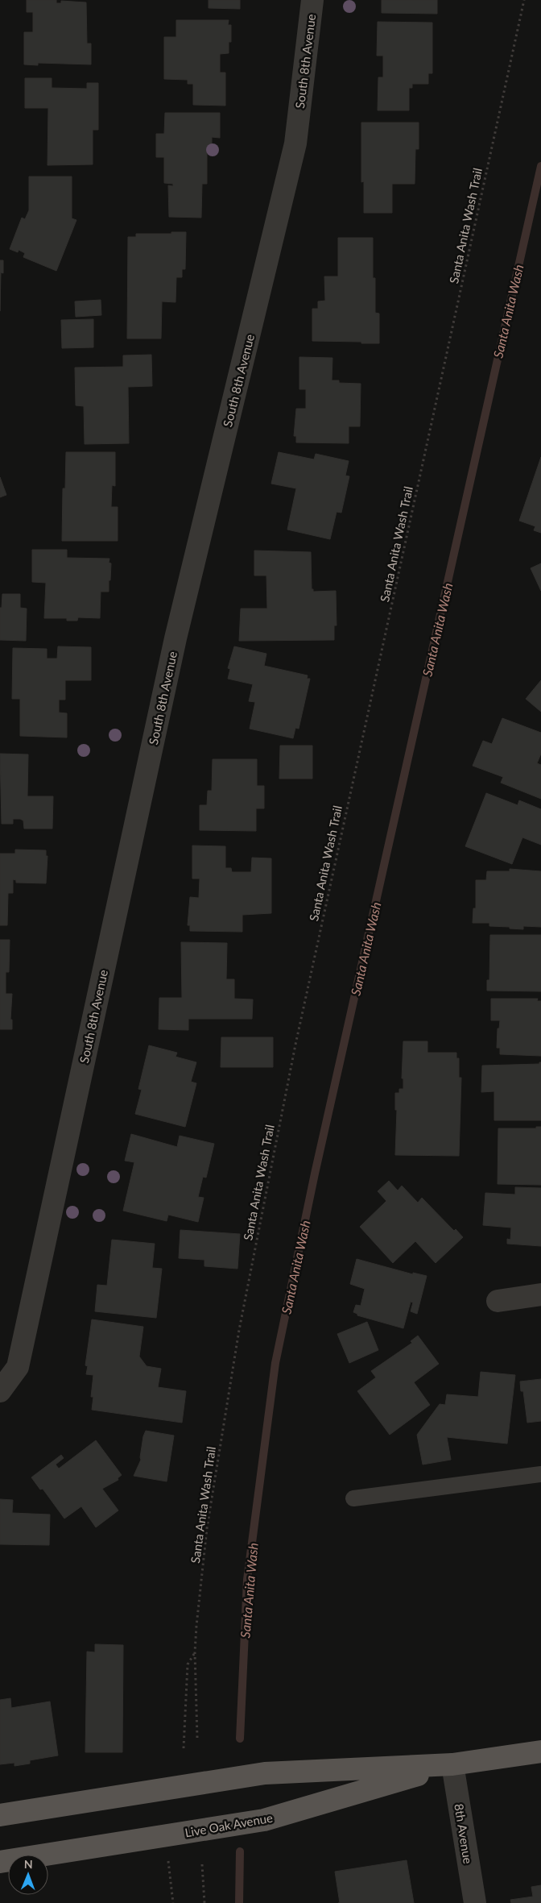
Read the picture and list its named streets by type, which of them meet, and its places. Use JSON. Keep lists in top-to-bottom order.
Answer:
{
  "streets": {
    "main road": ["Live Oak Avenue"],
    "street": ["South 8th Avenue", "8th Avenue"],
    "path": ["Santa Anita Wash Trail"]
  },
  "crossings": [
    ["Live Oak Avenue", "8th Avenue"]
  ],
  "water": ["Santa Anita Wash"],
  "north": "top"
}
